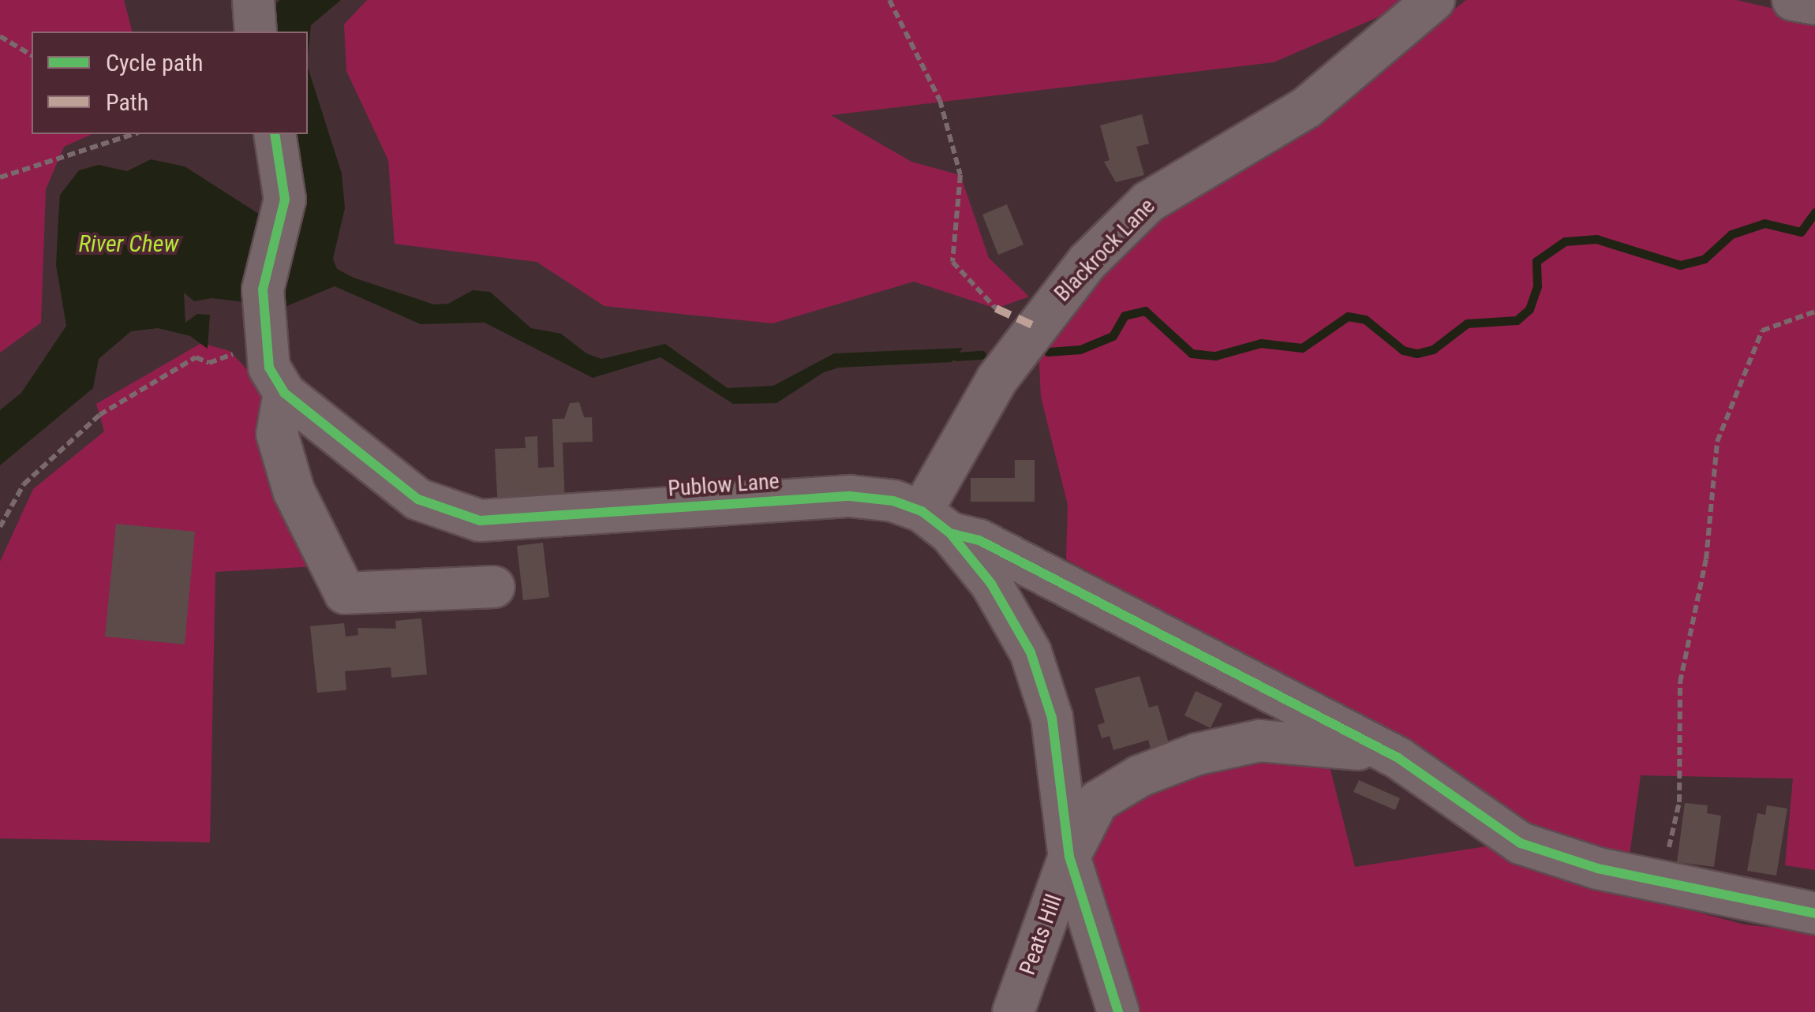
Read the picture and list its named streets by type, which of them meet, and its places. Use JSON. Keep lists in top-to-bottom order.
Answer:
{
  "streets": {
    "street": ["Blackrock Lane", "Publow Lane", "Peats Hill"]
  },
  "crossings": [
    ["Blackrock Lane", "Publow Lane"],
    ["Publow Lane", "Peats Hill"]
  ],
  "water": ["River Chew"],
  "legend": ["Cycle path", "Path"]
}
